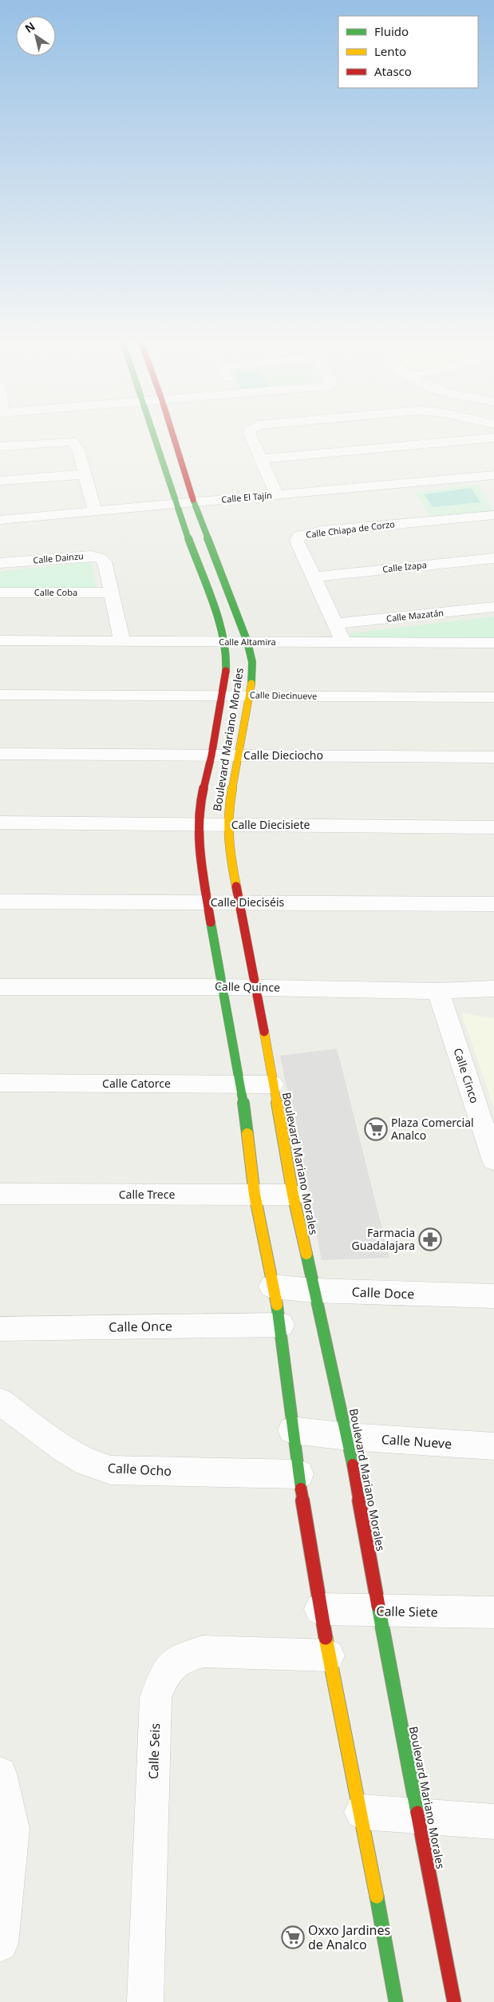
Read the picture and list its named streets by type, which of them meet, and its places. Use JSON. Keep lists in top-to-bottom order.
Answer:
{
  "streets": {
    "street": [
      "Calle El Tajín",
      "Calle Chiapa de Corzo",
      "Calle Dainzu",
      "Calle Izapa",
      "Calle Coba",
      "Calle Mazatán",
      "Calle Altamira",
      "Calle Diecinueve",
      "Boulevard Mariano Morales",
      "Calle Dieciocho",
      "Calle Diecisiete",
      "Calle Dieciséis",
      "Calle Quince",
      "Calle Cinco",
      "Calle Catorce",
      "Calle Trece",
      "Calle Doce",
      "Calle Once",
      "Calle Nueve",
      "Calle Ocho",
      "Calle Siete",
      "Calle Seis"
    ]
  },
  "crossings": [
    ["Calle El Tajín", "Boulevard Mariano Morales"],
    ["Calle Chiapa de Corzo", "Calle Izapa"],
    ["Calle Chiapa de Corzo", "Calle Mazatán"],
    ["Calle Chiapa de Corzo", "Calle Altamira"],
    ["Calle Dainzu", "Calle Coba"],
    ["Calle Dainzu", "Calle Altamira"],
    ["Calle Altamira", "Boulevard Mariano Morales"],
    ["Calle Diecinueve", "Boulevard Mariano Morales"],
    ["Boulevard Mariano Morales", "Calle Dieciocho"],
    ["Boulevard Mariano Morales", "Calle Diecisiete"],
    ["Boulevard Mariano Morales", "Calle Dieciséis"],
    ["Boulevard Mariano Morales", "Calle Quince"],
    ["Boulevard Mariano Morales", "Calle Catorce"],
    ["Boulevard Mariano Morales", "Calle Trece"],
    ["Boulevard Mariano Morales", "Calle Doce"],
    ["Boulevard Mariano Morales", "Calle Once"],
    ["Boulevard Mariano Morales", "Calle Nueve"],
    ["Boulevard Mariano Morales", "Calle Ocho"],
    ["Boulevard Mariano Morales", "Calle Siete"],
    ["Boulevard Mariano Morales", "Calle Seis"],
    ["Calle Quince", "Calle Cinco"]
  ],
  "places": {
    "supermarket": ["Plaza Comercial Analco", "Oxxo Jardines de Analco"],
    "pharmacy": ["Farmacia Guadalajara"]
  },
  "legend": ["Fluido", "Lento", "Atasco"],
  "north": "top left"
}
